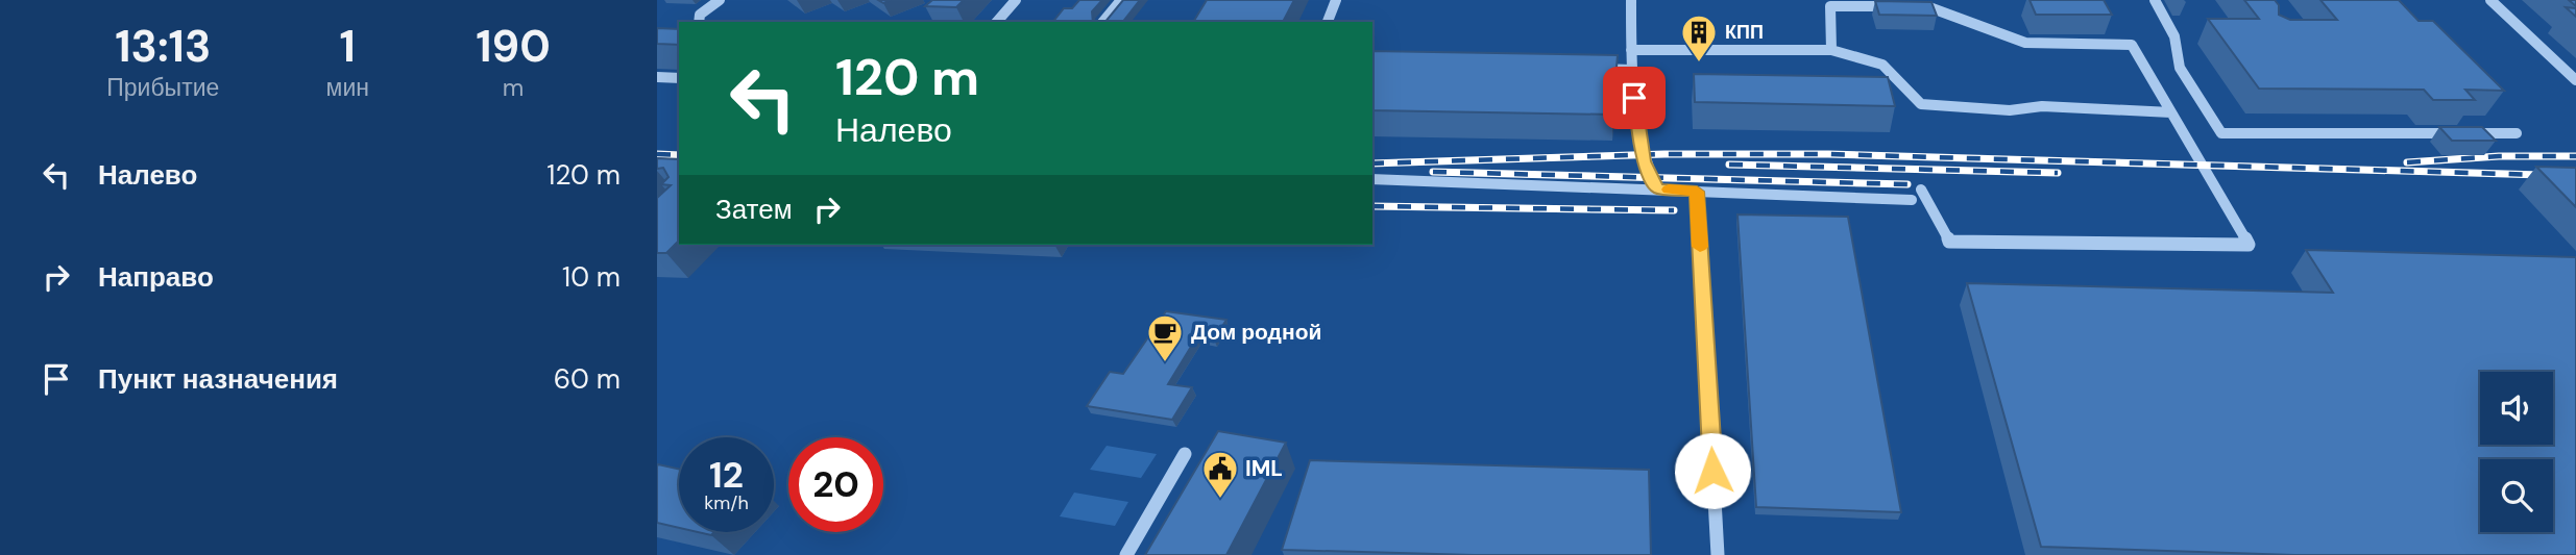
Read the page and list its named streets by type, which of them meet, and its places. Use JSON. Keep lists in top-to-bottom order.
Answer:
{
  "places": {
    "building": ["КПП"],
    "cafe": ["Дом родной"],
    "public building": ["IML"]
  },
  "page": {
    "eta": [
      "13:13",
      "Прибытие",
      "1",
      "мин",
      "190",
      "m"
    ],
    "turn": ["120 m", "Налево"],
    "list": [
      {
        "name": "Налево",
        "value": "120 m"
      },
      {
        "name": "Направо",
        "value": "10 m"
      },
      {
        "name": "Пункт назначения",
        "value": "60 m"
      }
    ],
    "then": "Затем",
    "speed": "12 km/h",
    "limit": "20"
  }
}
